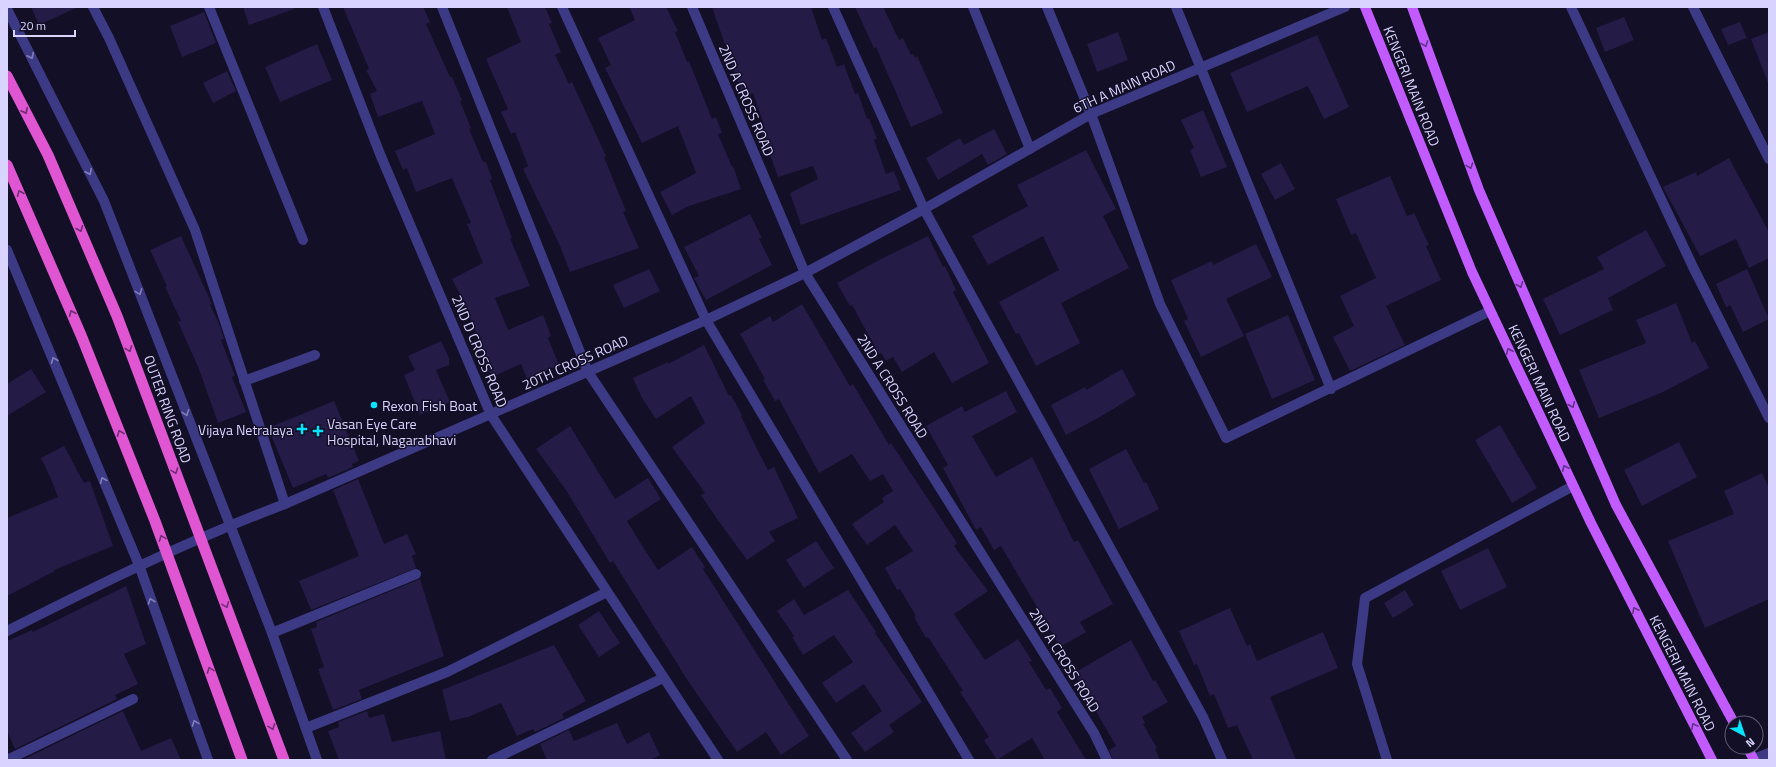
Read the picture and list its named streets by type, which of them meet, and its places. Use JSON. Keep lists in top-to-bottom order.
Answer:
{
  "streets": {
    "highway": ["OUTER RING ROAD"],
    "main road": ["KENGERI MAIN ROAD"],
    "street": [
      "6TH A MAIN ROAD",
      "2ND A CROSS ROAD",
      "2ND D CROSS ROAD",
      "20TH CROSS ROAD"
    ]
  },
  "crossings": [
    ["6TH A MAIN ROAD", "20TH CROSS ROAD"],
    ["2ND A CROSS ROAD", "20TH CROSS ROAD"],
    ["2ND D CROSS ROAD", "20TH CROSS ROAD"]
  ],
  "places": {
    "other": ["Rexon Fish Boat"],
    "health": ["Vijaya Netralaya", "Vasan Eye Care Hospital, Nagarabhavi"]
  },
  "scale_bar": "20 m",
  "north": "bottom right"
}
